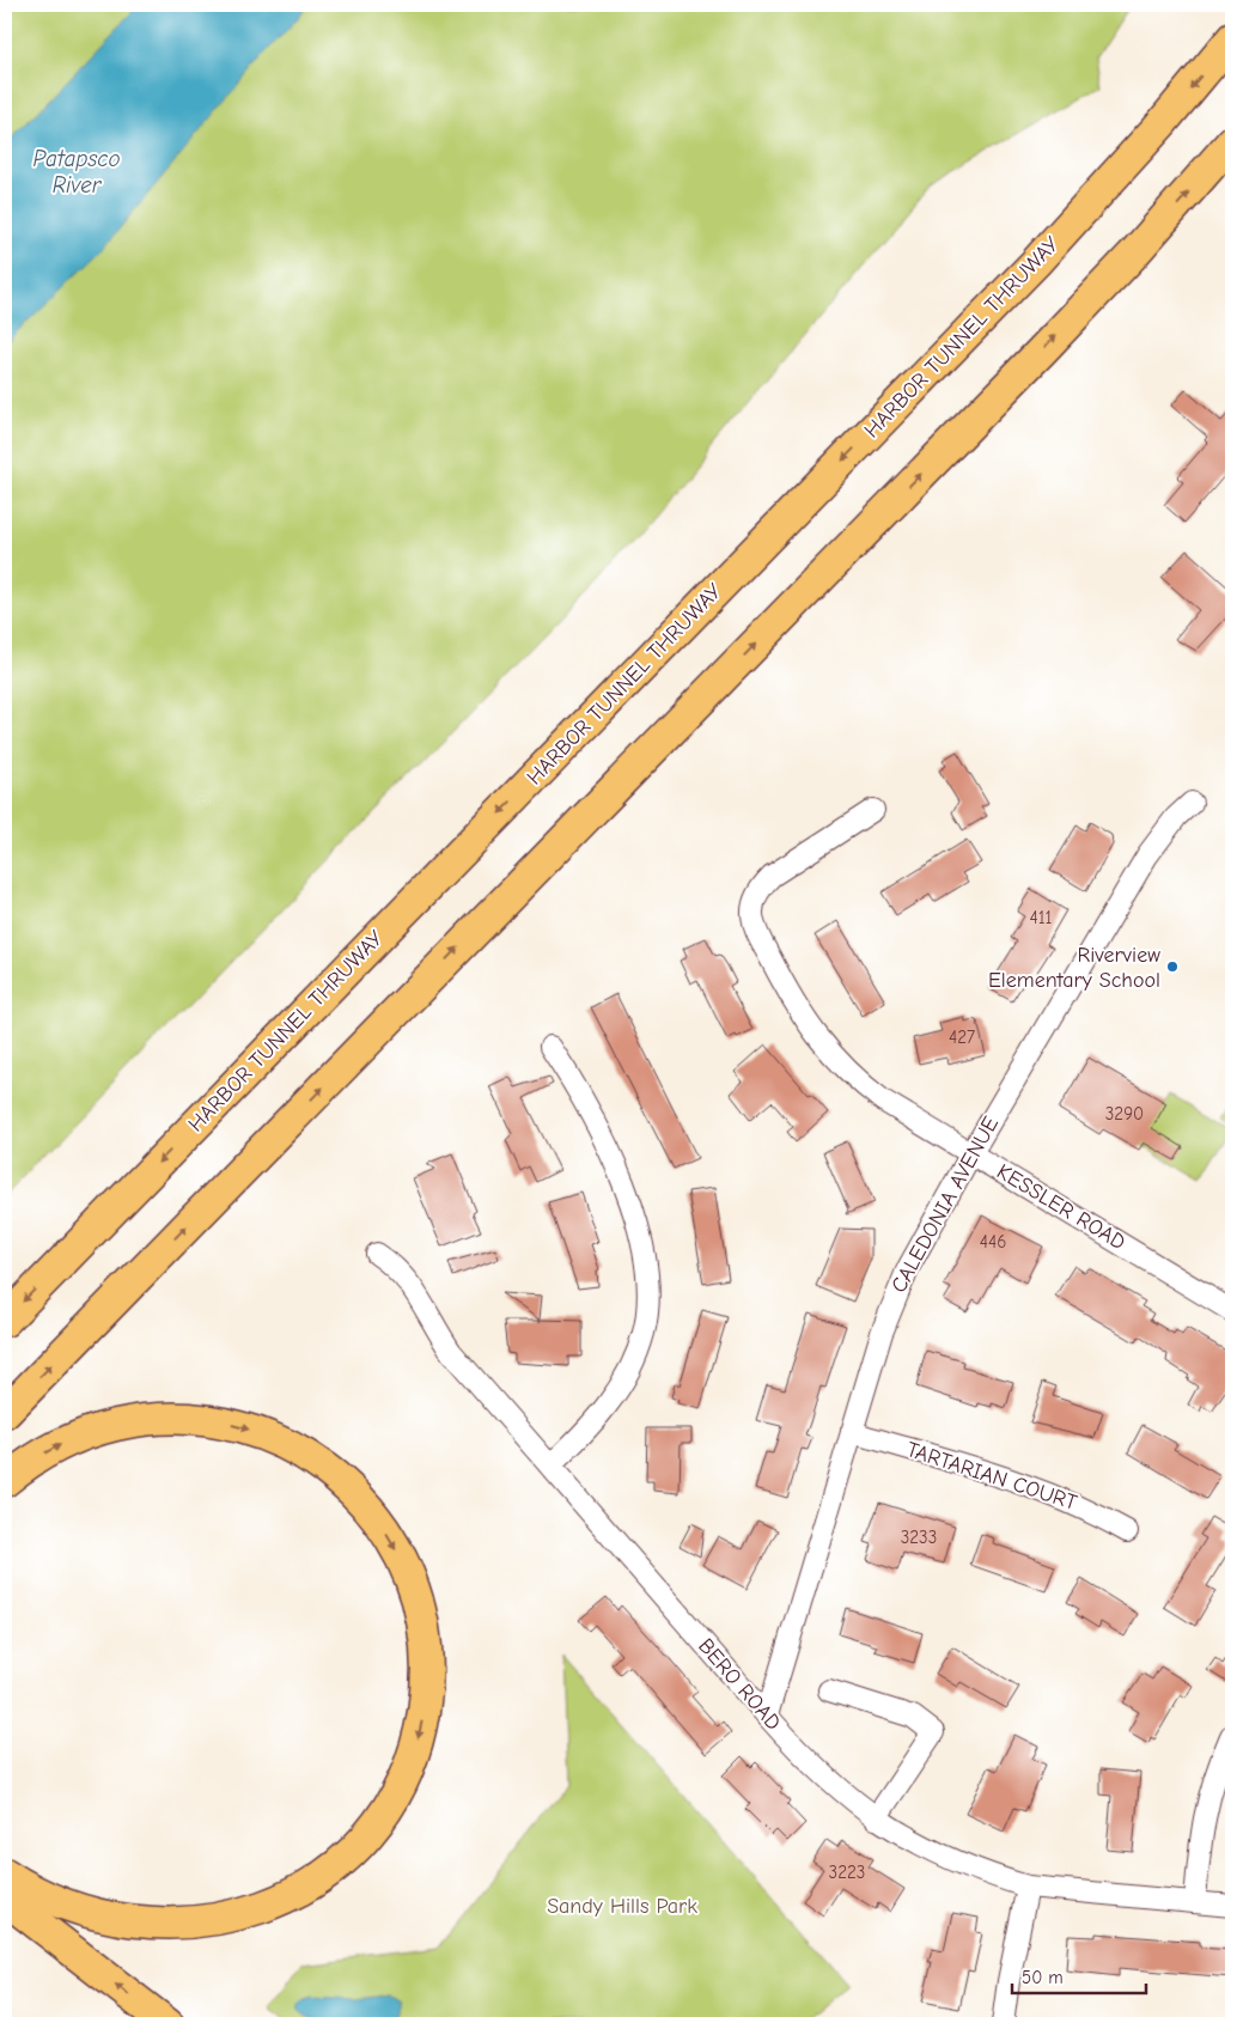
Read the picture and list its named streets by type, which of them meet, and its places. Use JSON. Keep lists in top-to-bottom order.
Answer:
{
  "streets": {
    "highway": ["HARBOR TUNNEL THRUWAY"],
    "street": [
      "CALEDONIA AVENUE",
      "KESSLER ROAD",
      "TARTARIAN COURT",
      "BERO ROAD"
    ]
  },
  "crossings": [
    ["CALEDONIA AVENUE", "KESSLER ROAD"],
    ["CALEDONIA AVENUE", "TARTARIAN COURT"],
    ["CALEDONIA AVENUE", "BERO ROAD"]
  ],
  "water": ["Patapsco River"],
  "parks": ["Sandy Hills Park"],
  "places": ["Riverview Elementary School"],
  "house_numbers": [
    "411",
    "427",
    "3290",
    "446",
    "3233",
    "3223"
  ],
  "scale_bar": "50 m"
}
